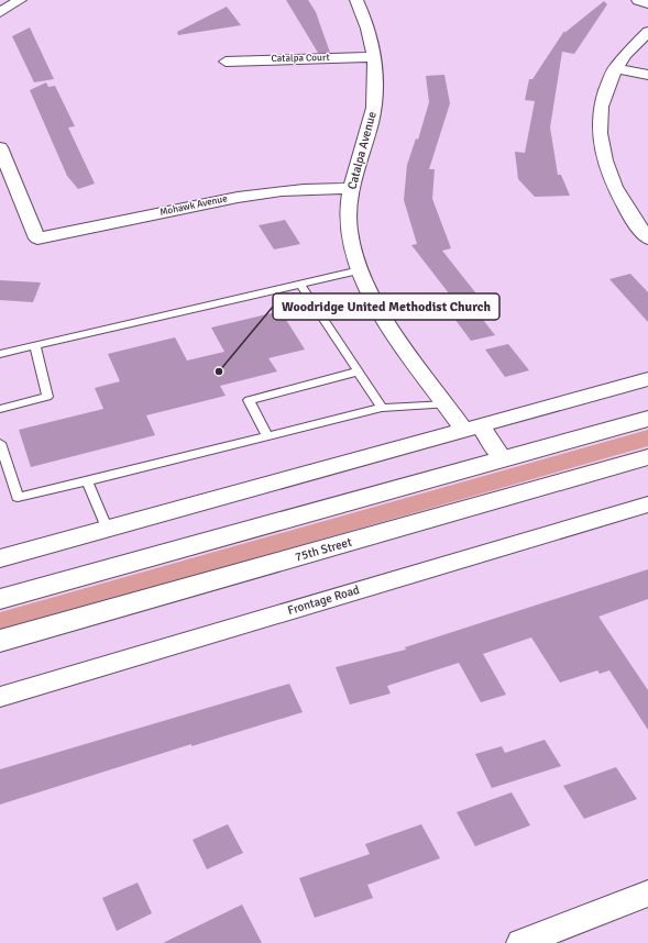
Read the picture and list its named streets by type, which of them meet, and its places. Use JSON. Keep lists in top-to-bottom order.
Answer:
{
  "streets": {
    "main road": ["75th Street"],
    "street": [
      "Catalpa Court",
      "Catalpa Avenue",
      "Mohawk Avenue",
      "Frontage Road"
    ]
  },
  "crossings": [
    ["Catalpa Court", "Catalpa Avenue"],
    ["Catalpa Avenue", "Mohawk Avenue"]
  ],
  "places": ["Woodridge United Methodist Church"]
}
